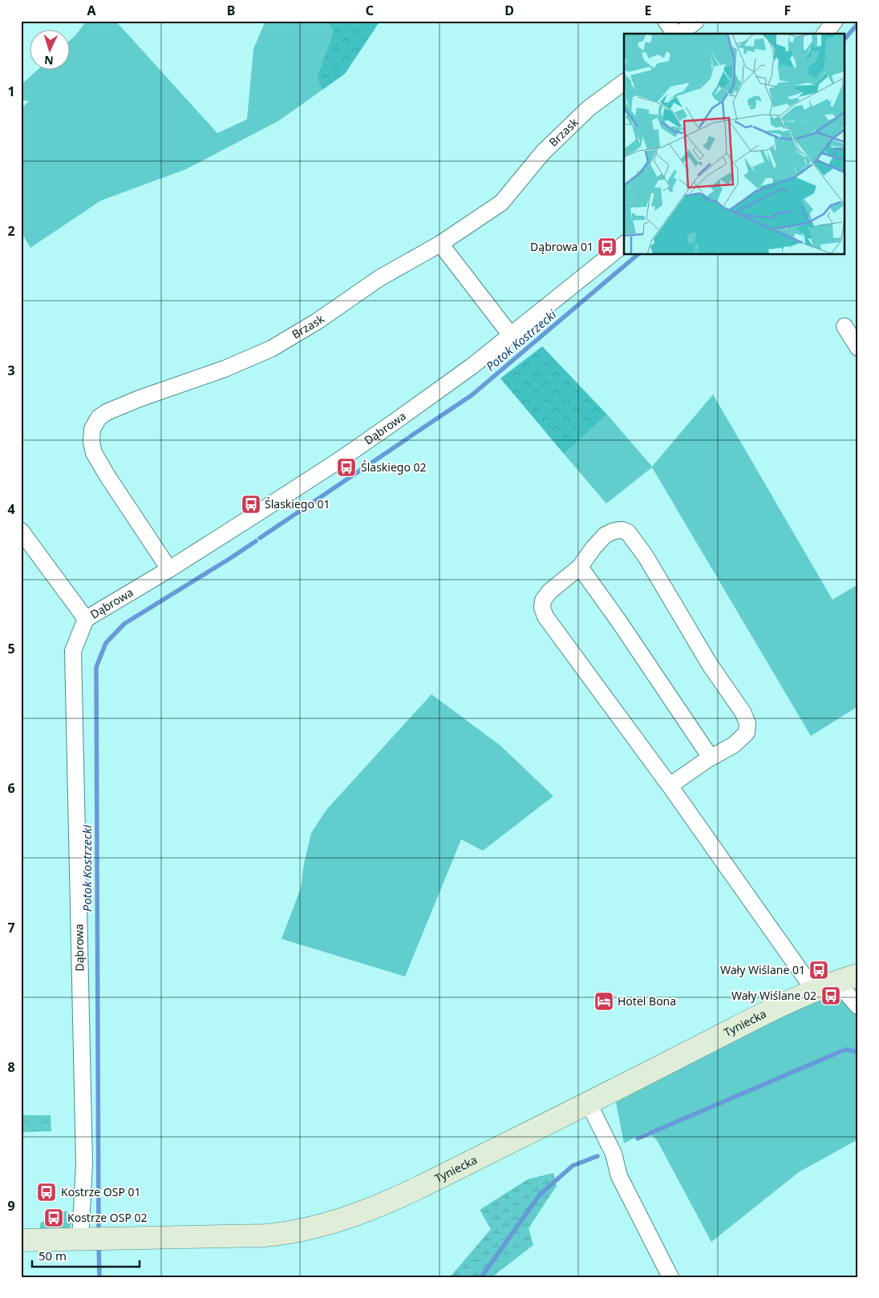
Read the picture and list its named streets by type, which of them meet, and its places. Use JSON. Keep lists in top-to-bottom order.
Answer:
{
  "streets": {
    "street": ["Brzask", "Dąbrowa", "Tyniecka"]
  },
  "crossings": [
    ["Brzask", "Dąbrowa"],
    ["Dąbrowa", "Tyniecka"]
  ],
  "water": ["Potok Kostrzecki"],
  "places": {
    "bus stop": [
      "Dąbrowa 01",
      "Ślaskiego 02",
      "Ślaskiego 01",
      "Wały Wiślane 01",
      "Wały Wiślane 02",
      "Kostrze OSP 01",
      "Kostrze OSP 02"
    ],
    "hotel": ["Hotel Bona"]
  },
  "scale_bar": "50 m",
  "north": "bottom",
  "grid": {
    "columns": [
      "A",
      "B",
      "C",
      "D",
      "E",
      "F"
    ],
    "rows": [
      "1",
      "2",
      "3",
      "4",
      "5",
      "6",
      "7",
      "8",
      "9"
    ]
  }
}
